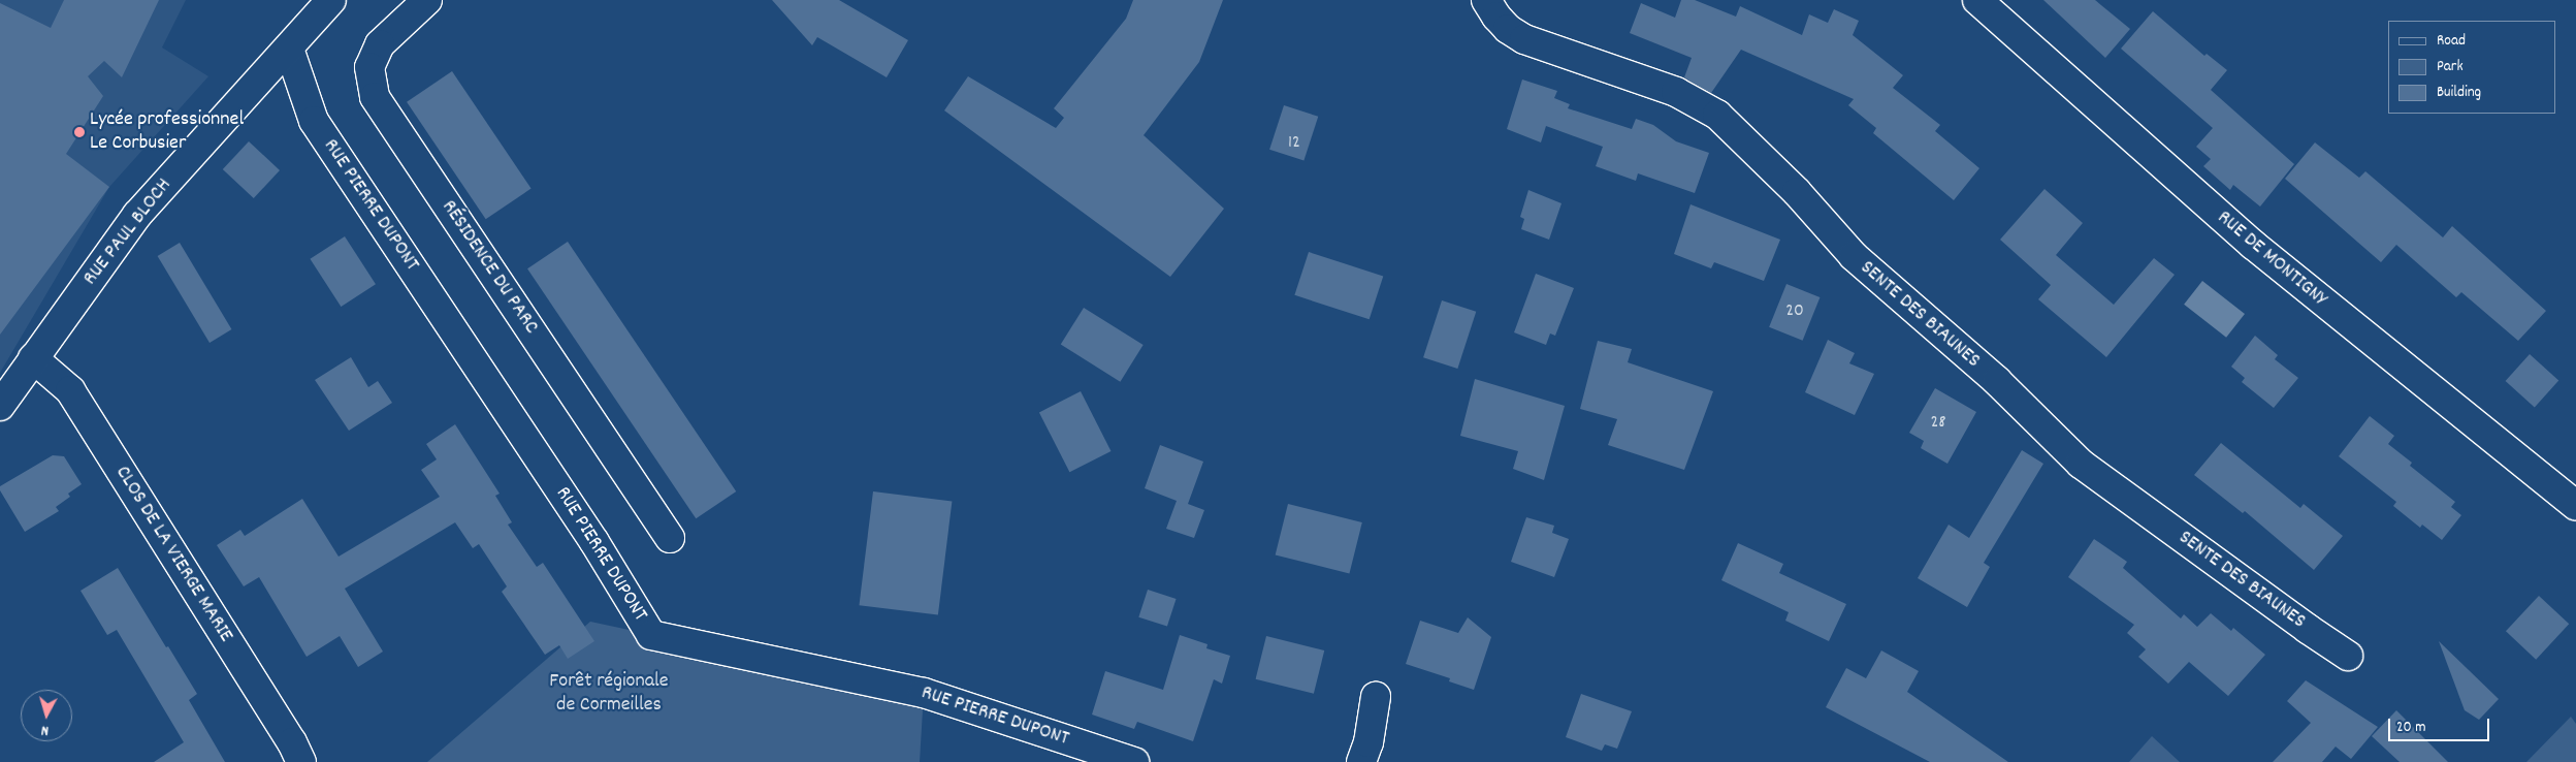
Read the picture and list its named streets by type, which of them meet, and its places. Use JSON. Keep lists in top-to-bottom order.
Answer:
{
  "streets": {
    "street": [
      "RUE PIERRE DUPONT",
      "RUE PAUL BLOCH",
      "RUE DE MONTIGNY",
      "RÉSIDENCE DU PARC",
      "SENTE DES BIAUNES",
      "CLOS DE LA VIERGE MARIE"
    ]
  },
  "crossings": [
    ["RUE PIERRE DUPONT", "RUE PAUL BLOCH"],
    ["RUE PAUL BLOCH", "CLOS DE LA VIERGE MARIE"]
  ],
  "parks": ["Forêt régionale de Cormeilles"],
  "places": ["Lycée professionnel Le Corbusier"],
  "house_numbers": ["12", "20", "28"],
  "legend": ["Road", "Park", "Building"],
  "scale_bar": "20 m",
  "north": "bottom"
}
